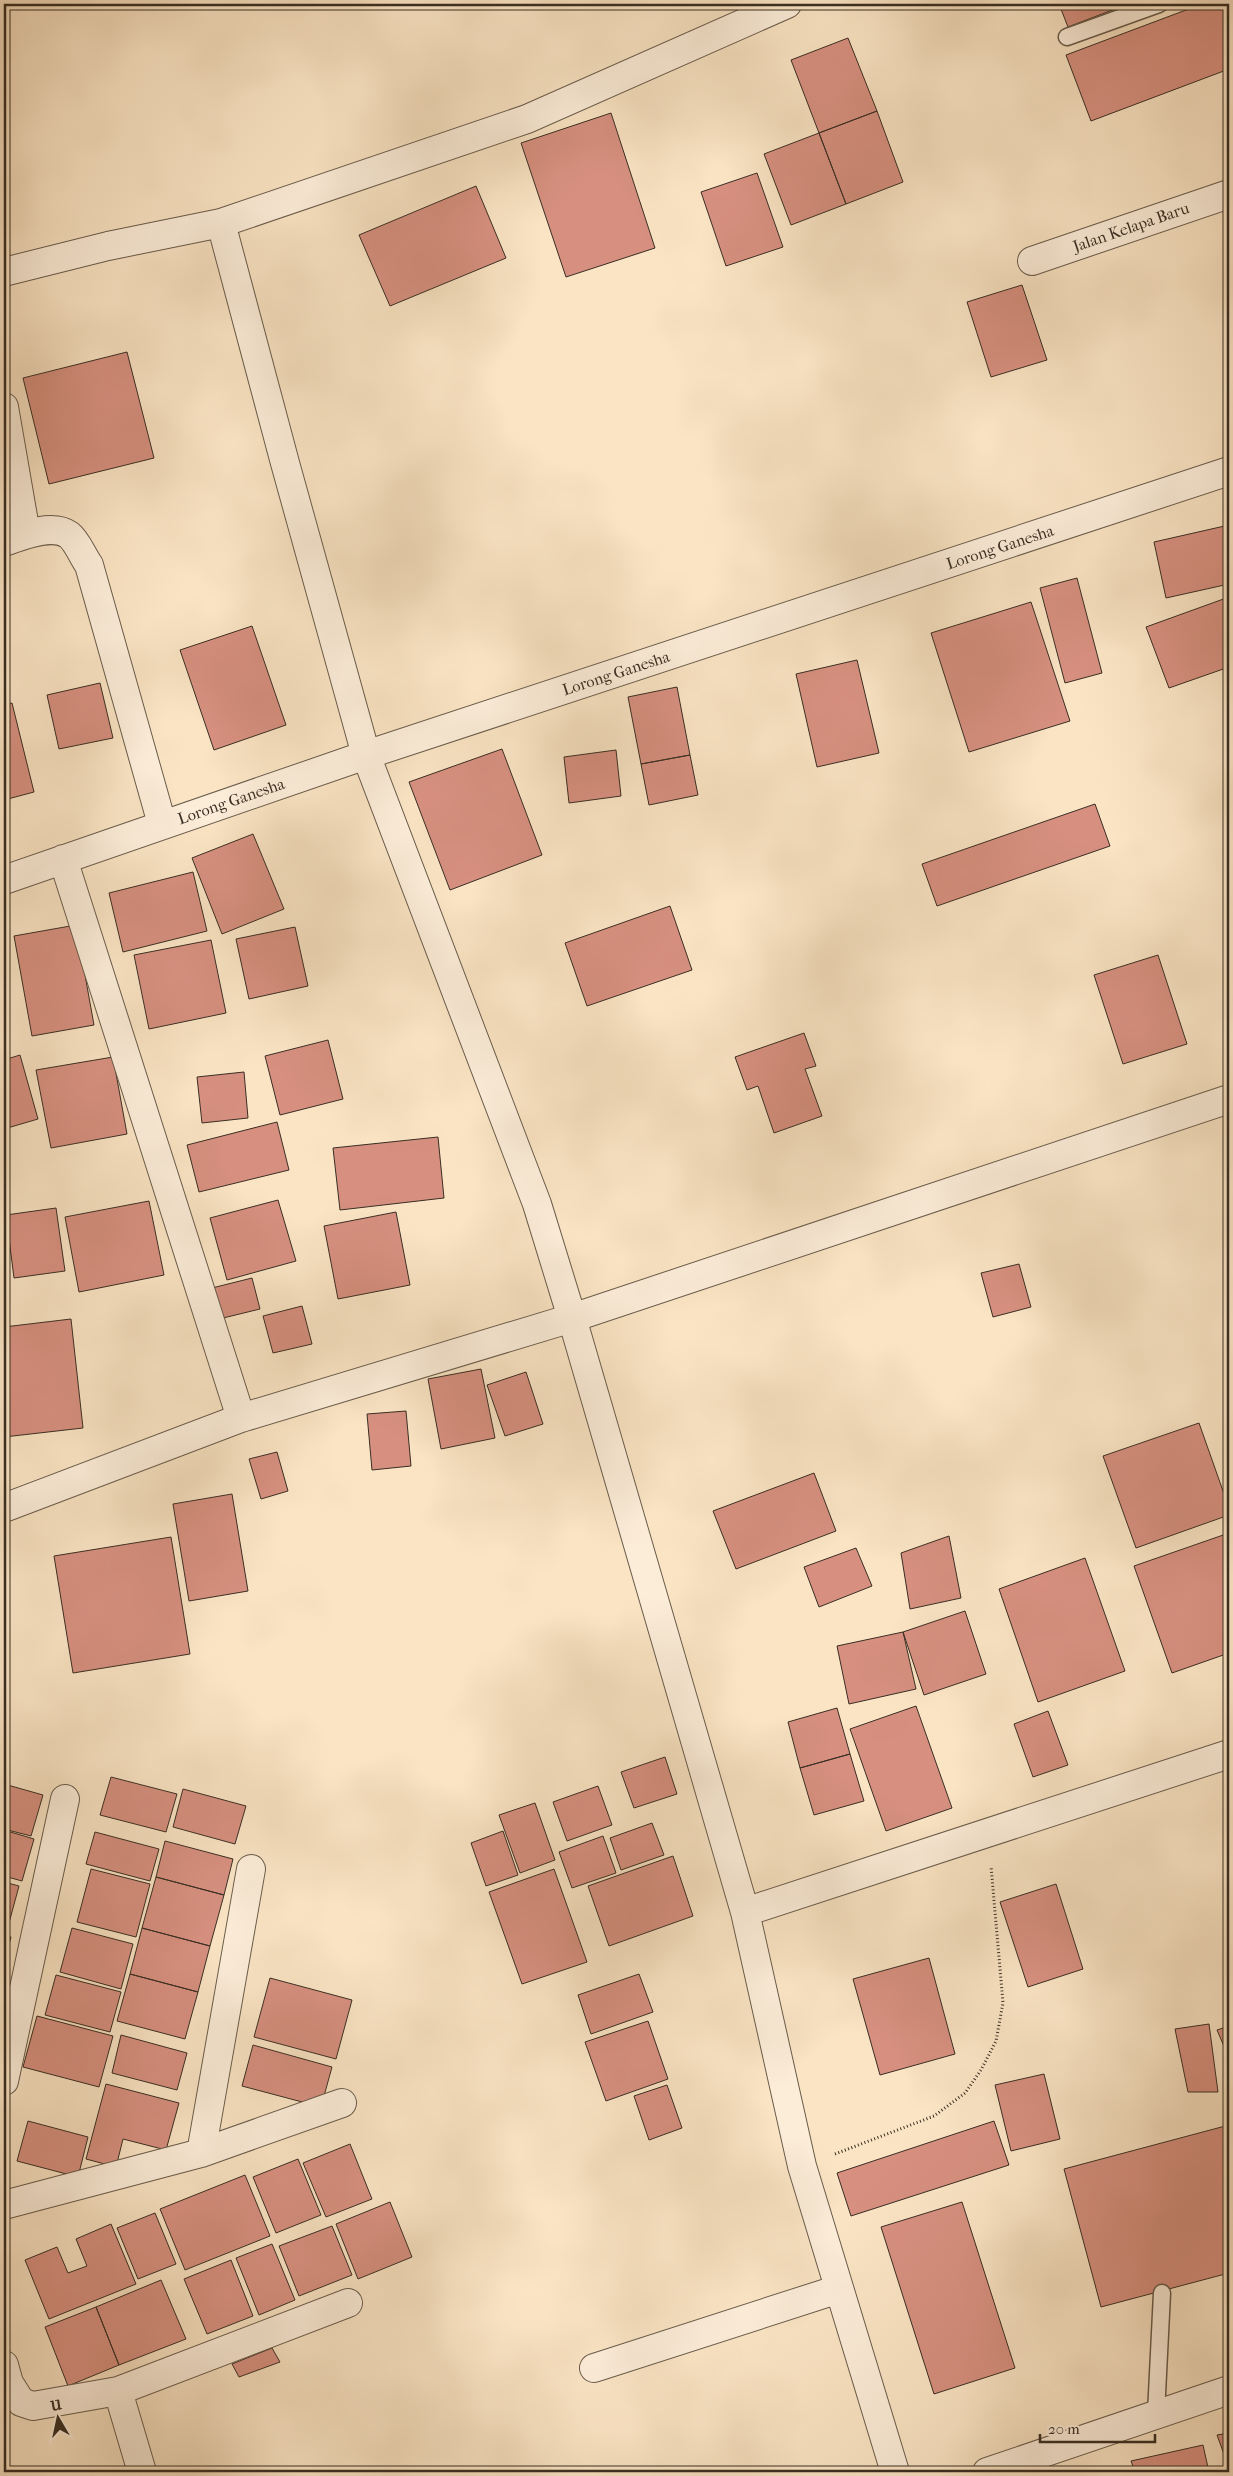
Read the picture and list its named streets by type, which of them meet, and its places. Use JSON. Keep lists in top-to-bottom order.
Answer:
{
  "streets": {
    "street": ["Jalan Kelapa Baru", "Lorong Ganesha"]
  },
  "scale_bar": "20 m",
  "north": "top"
}
